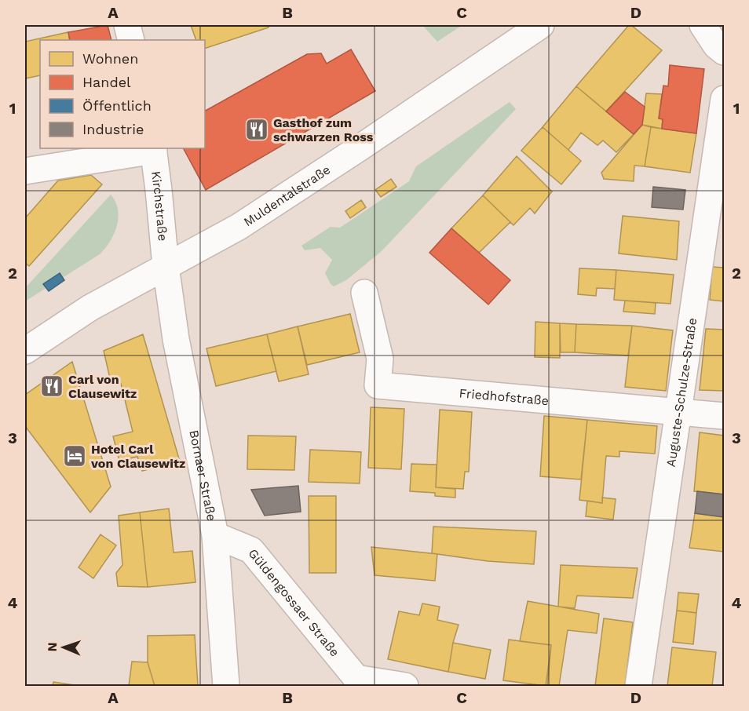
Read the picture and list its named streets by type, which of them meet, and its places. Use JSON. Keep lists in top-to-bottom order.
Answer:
{
  "streets": {
    "street": [
      "Muldentalstraße",
      "Kirchstraße",
      "Auguste-Schulze-Straße",
      "Friedhofstraße",
      "Bornaer Straße",
      "Güldengossaer Straße"
    ]
  },
  "crossings": [
    ["Muldentalstraße", "Kirchstraße"],
    ["Muldentalstraße", "Bornaer Straße"],
    ["Kirchstraße", "Bornaer Straße"],
    ["Auguste-Schulze-Straße", "Friedhofstraße"],
    ["Bornaer Straße", "Güldengossaer Straße"]
  ],
  "places": {
    "restaurant": ["Gasthof zum schwarzen Ross", "Carl von Clausewitz"],
    "hotel": ["Hotel Carl von Clausewitz"]
  },
  "legend": [
    "Wohnen",
    "Handel",
    "Öffentlich",
    "Industrie"
  ],
  "north": "left",
  "grid": {
    "columns": [
      "A",
      "B",
      "C",
      "D"
    ],
    "rows": [
      "1",
      "2",
      "3",
      "4"
    ]
  }
}
